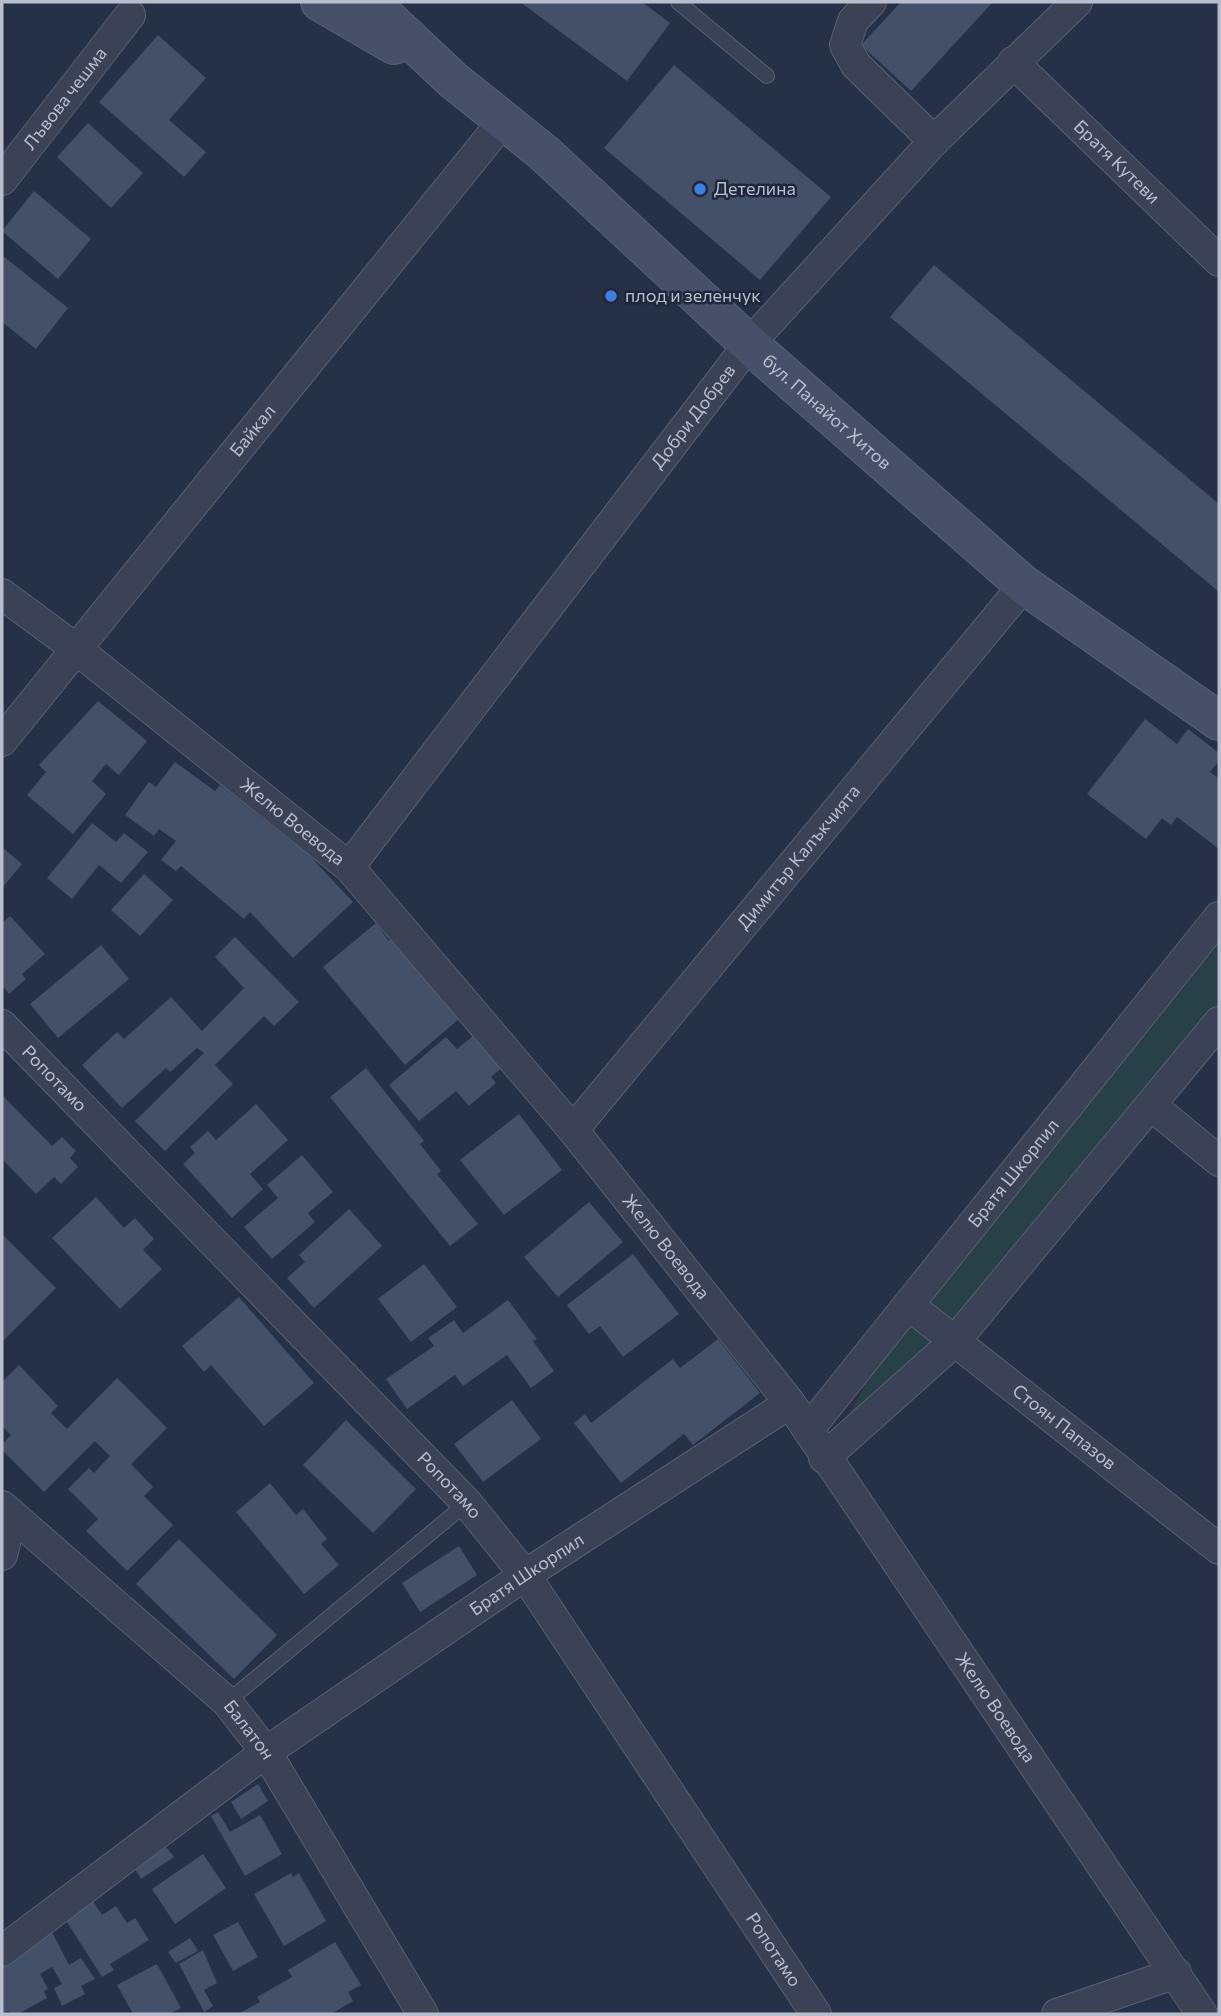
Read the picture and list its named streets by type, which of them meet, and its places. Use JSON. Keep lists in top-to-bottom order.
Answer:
{
  "streets": {
    "street": [
      "Лъвова чешма",
      "Братя Кутеви",
      "бул. Панайот Хитов",
      "Добри Добрев",
      "Байкал",
      "Желю Воевода",
      "Димитър Калъкчията",
      "Ропотамо",
      "Братя Шкорпил",
      "Стоян Папазов",
      "Балатон"
    ]
  },
  "crossings": [
    ["Братя Кутеви", "Добри Добрев"],
    ["бул. Панайот Хитов", "Добри Добрев"],
    ["бул. Панайот Хитов", "Байкал"],
    ["бул. Панайот Хитов", "Димитър Калъкчията"],
    ["Добри Добрев", "Желю Воевода"],
    ["Байкал", "Желю Воевода"],
    ["Желю Воевода", "Димитър Калъкчията"],
    ["Желю Воевода", "Братя Шкорпил"],
    ["Ропотамо", "Братя Шкорпил"],
    ["Братя Шкорпил", "Стоян Папазов"],
    ["Братя Шкорпил", "Балатон"]
  ],
  "places": ["Детелина", "плод и зеленчук"]
}
